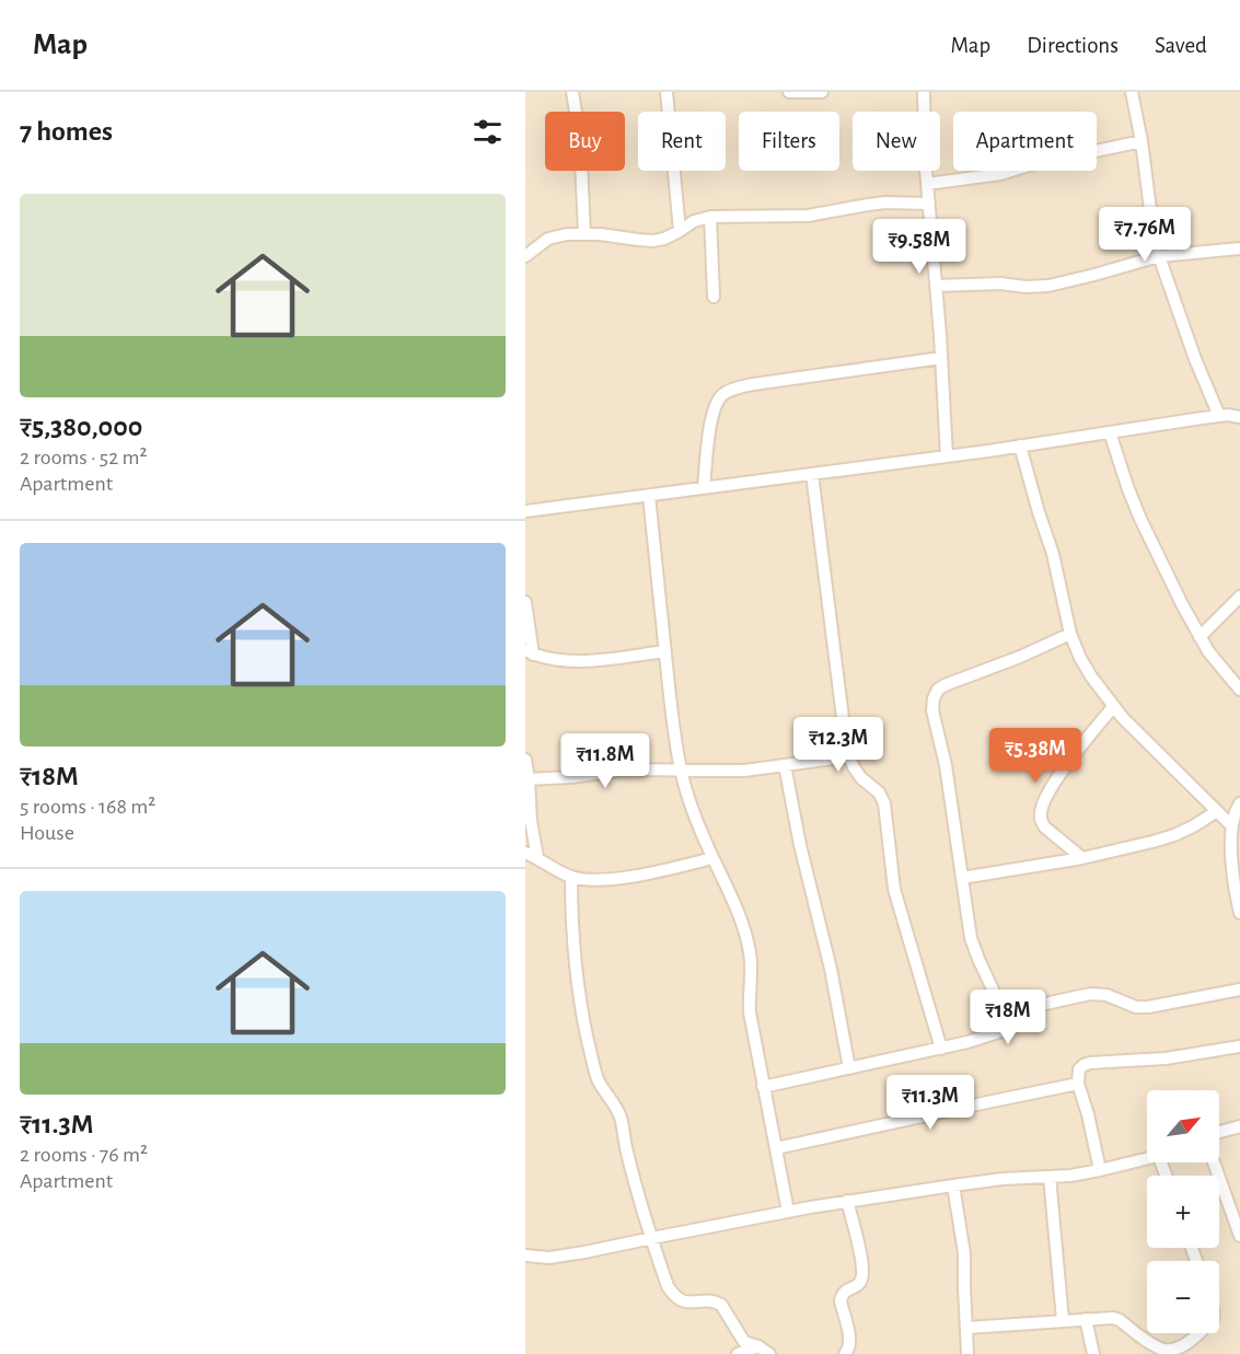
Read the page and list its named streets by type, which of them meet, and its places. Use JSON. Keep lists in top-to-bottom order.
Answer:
{
  "north": "top right",
  "page": {
    "header": "Map",
    "nav": ["Map", "Directions", "Saved"],
    "heading": "7 homes",
    "chip": [
      "Buy",
      "Rent",
      "Filters",
      "New",
      "Apartment"
    ],
    "list": [
      {
        "name": "₹5,380,000",
        "note": "2 rooms · 52 m² · Apartment"
      },
      {
        "name": "₹18M",
        "note": "5 rooms · 168 m² · House"
      },
      {
        "name": "₹11.3M",
        "note": "2 rooms · 76 m² · Apartment"
      }
    ],
    "price": [
      "₹7.76M",
      "₹9.58M",
      "₹12.3M",
      "₹5.38M",
      "₹11.8M",
      "₹18M",
      "₹11.3M"
    ],
    "map_buttons": ["+", "−"]
  }
}
